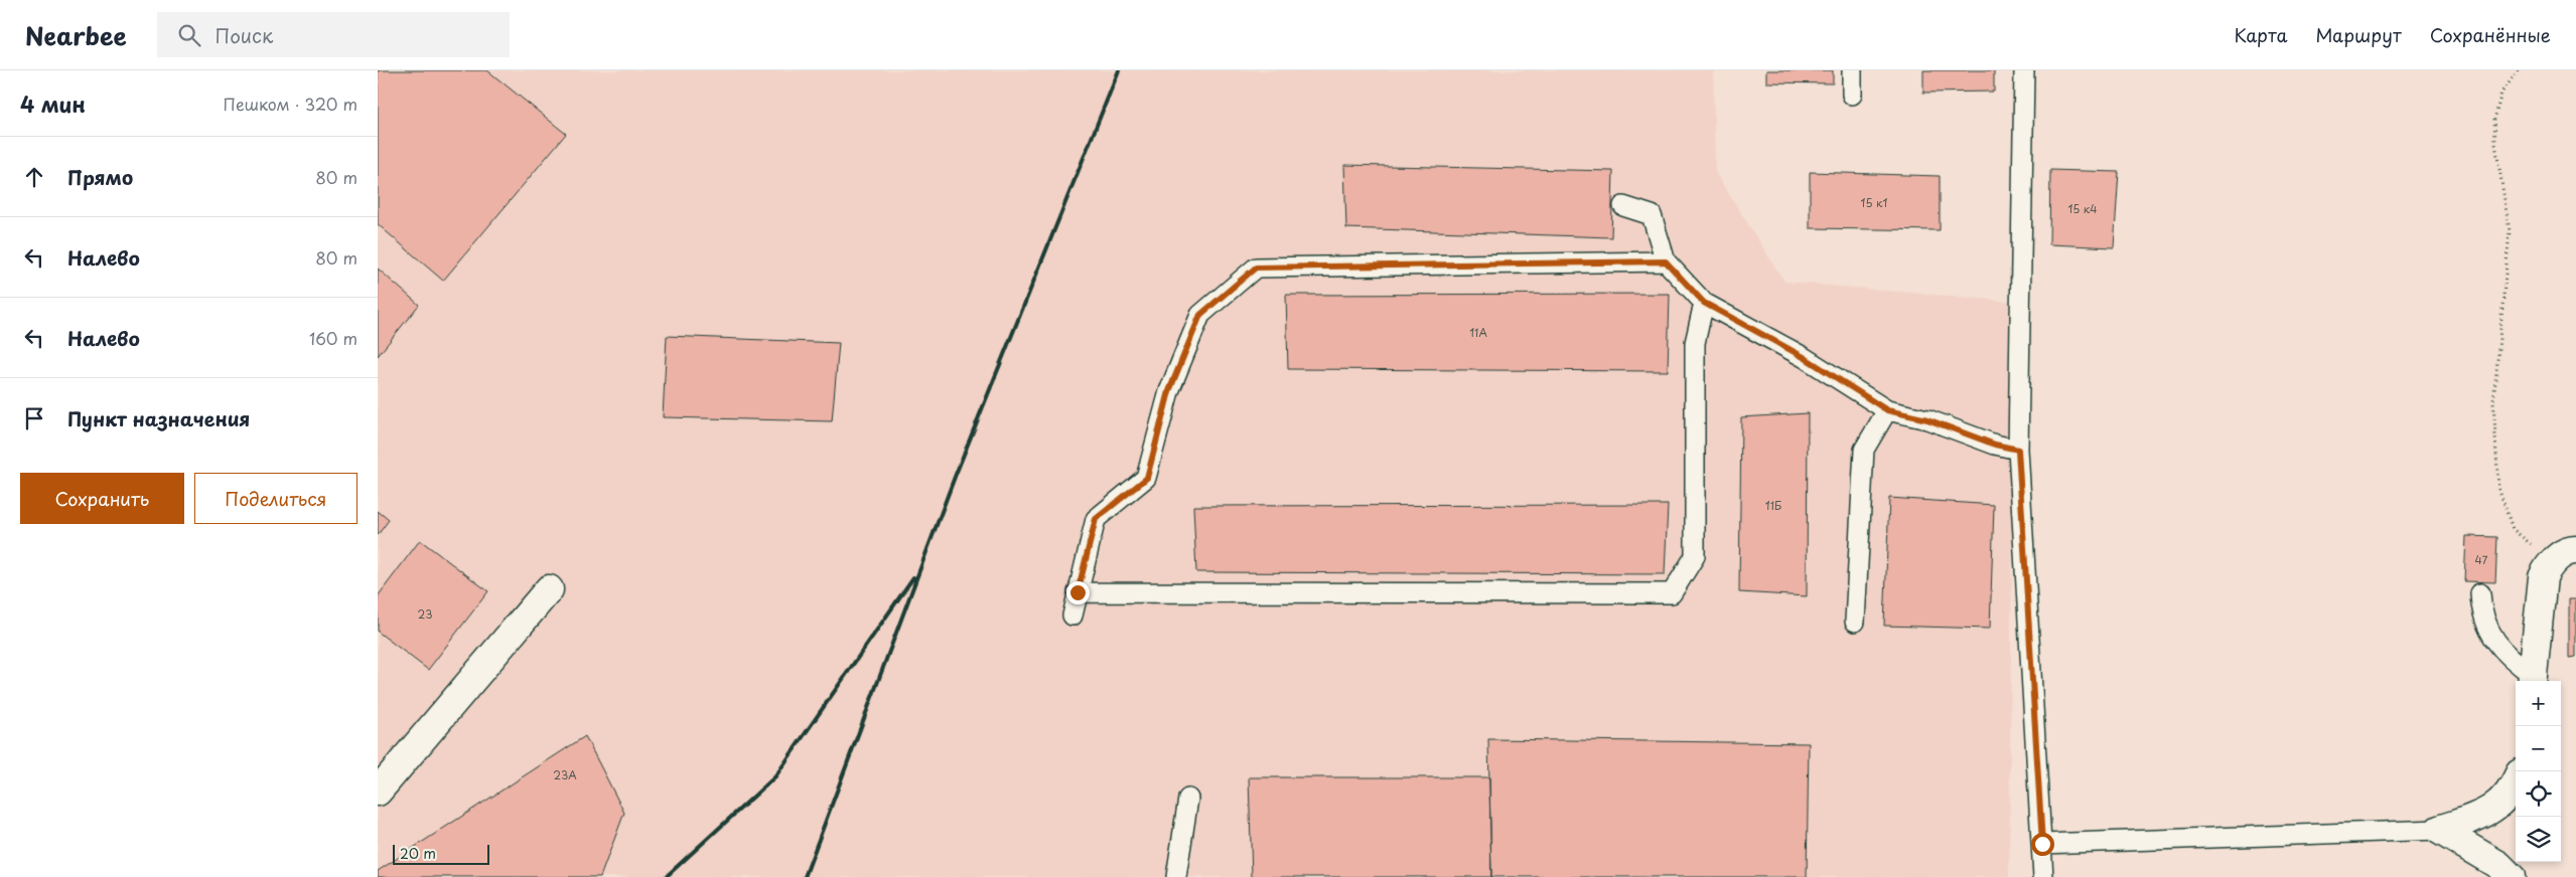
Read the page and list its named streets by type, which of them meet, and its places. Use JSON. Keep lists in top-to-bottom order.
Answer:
{
  "house_numbers": [
    "15 к1",
    "15 к4",
    "11А",
    "11Б",
    "47",
    "23",
    "23А"
  ],
  "scale_bar": "20 m",
  "page": {
    "header": "Nearbee",
    "search": "Поиск",
    "nav": ["Карта", "Маршрут", "Сохранённые"],
    "heading": ["4 мин", "Пешком · 320 m"],
    "list": [
      ["Прямо", "80 m"],
      ["Налево", "80 m"],
      ["Налево", "160 m"],
      "Пункт назначения"
    ],
    "buttons": ["Сохранить", "Поделиться"],
    "map_buttons": ["+", "−"],
    "scale": "20 m"
  }
}
